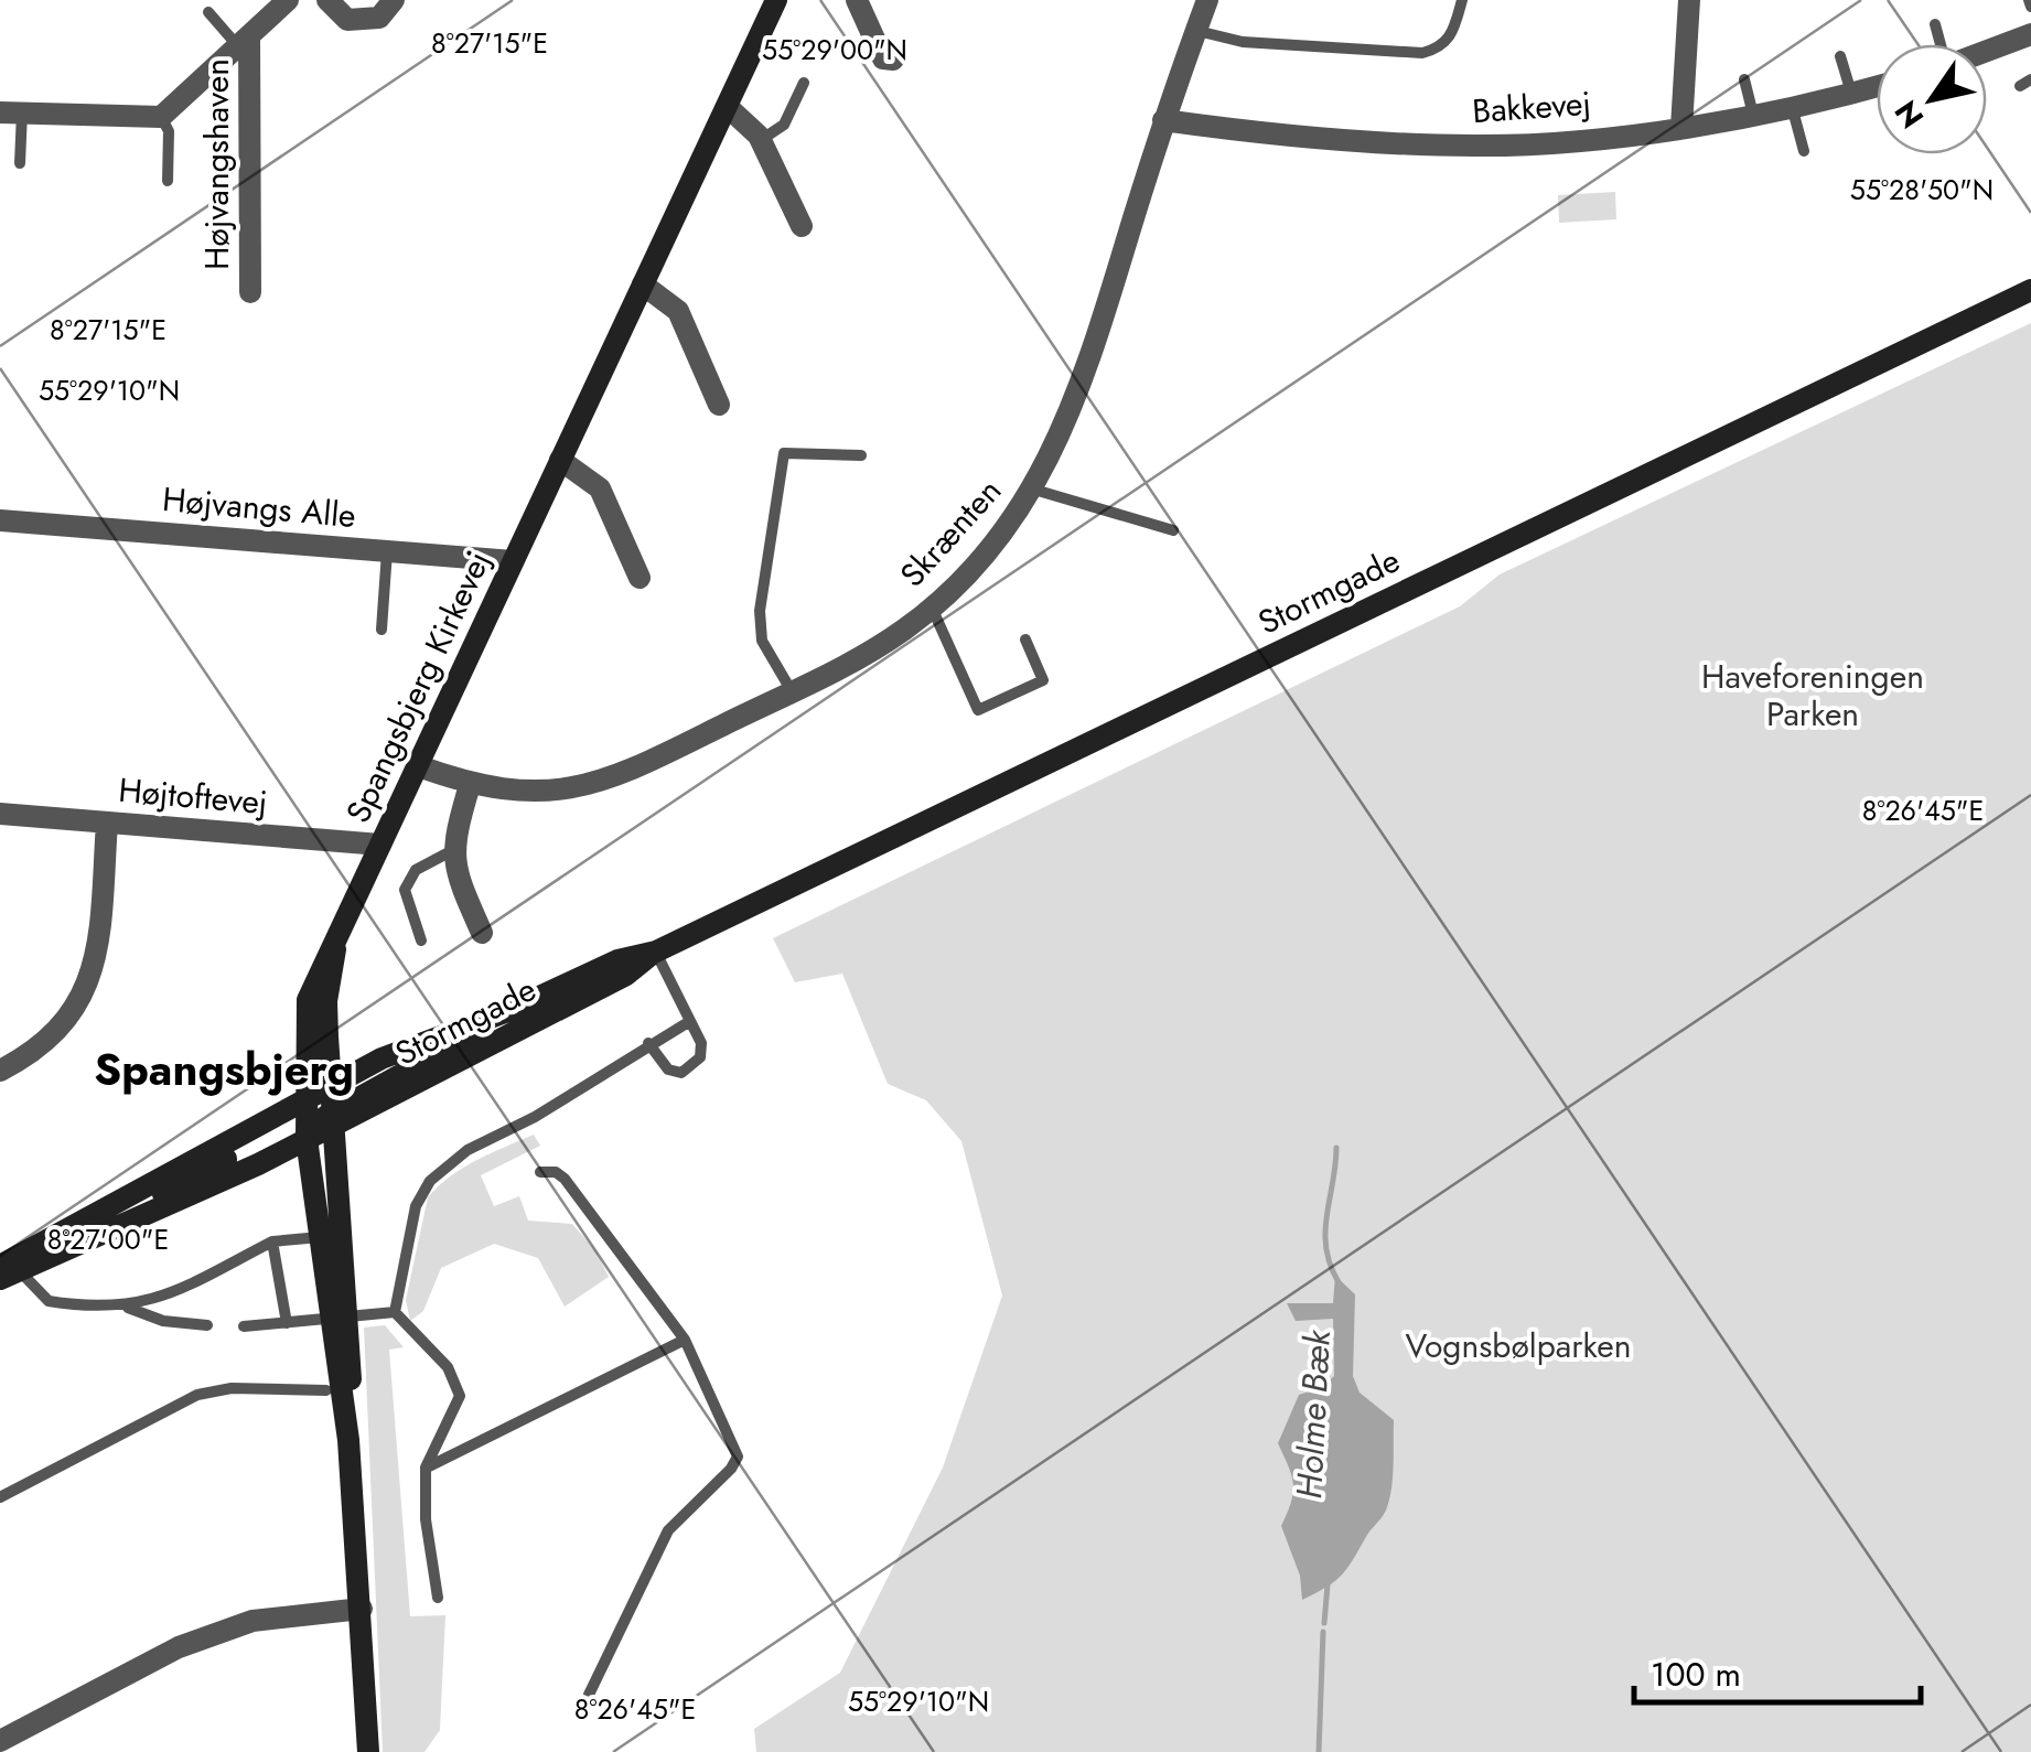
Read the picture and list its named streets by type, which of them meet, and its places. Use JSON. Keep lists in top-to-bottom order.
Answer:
{
  "streets": {
    "street": [
      "Bakkevej",
      "Højvangshaven",
      "Højvangs Alle",
      "Skrænten",
      "Stormgade",
      "Spangsbjerg Kirkevej",
      "Højtoftevej"
    ]
  },
  "crossings": [
    ["Bakkevej", "Skrænten"],
    ["Højvangs Alle", "Spangsbjerg Kirkevej"],
    ["Skrænten", "Spangsbjerg Kirkevej"],
    ["Stormgade", "Spangsbjerg Kirkevej"],
    ["Spangsbjerg Kirkevej", "Højtoftevej"]
  ],
  "districts": ["Spangsbjerg"],
  "water": ["Holme Bæk"],
  "parks": ["Haveforeningen Parken", "Vognsbølparken"],
  "scale_bar": "100 m",
  "north": "bottom left",
  "coordinates": [
    "8°27'15\"E",
    "55°29'00\"N",
    "55°28'50\"N",
    "55°29'10\"N",
    "8°26'45\"E",
    "8°27'00\"E"
  ]
}
